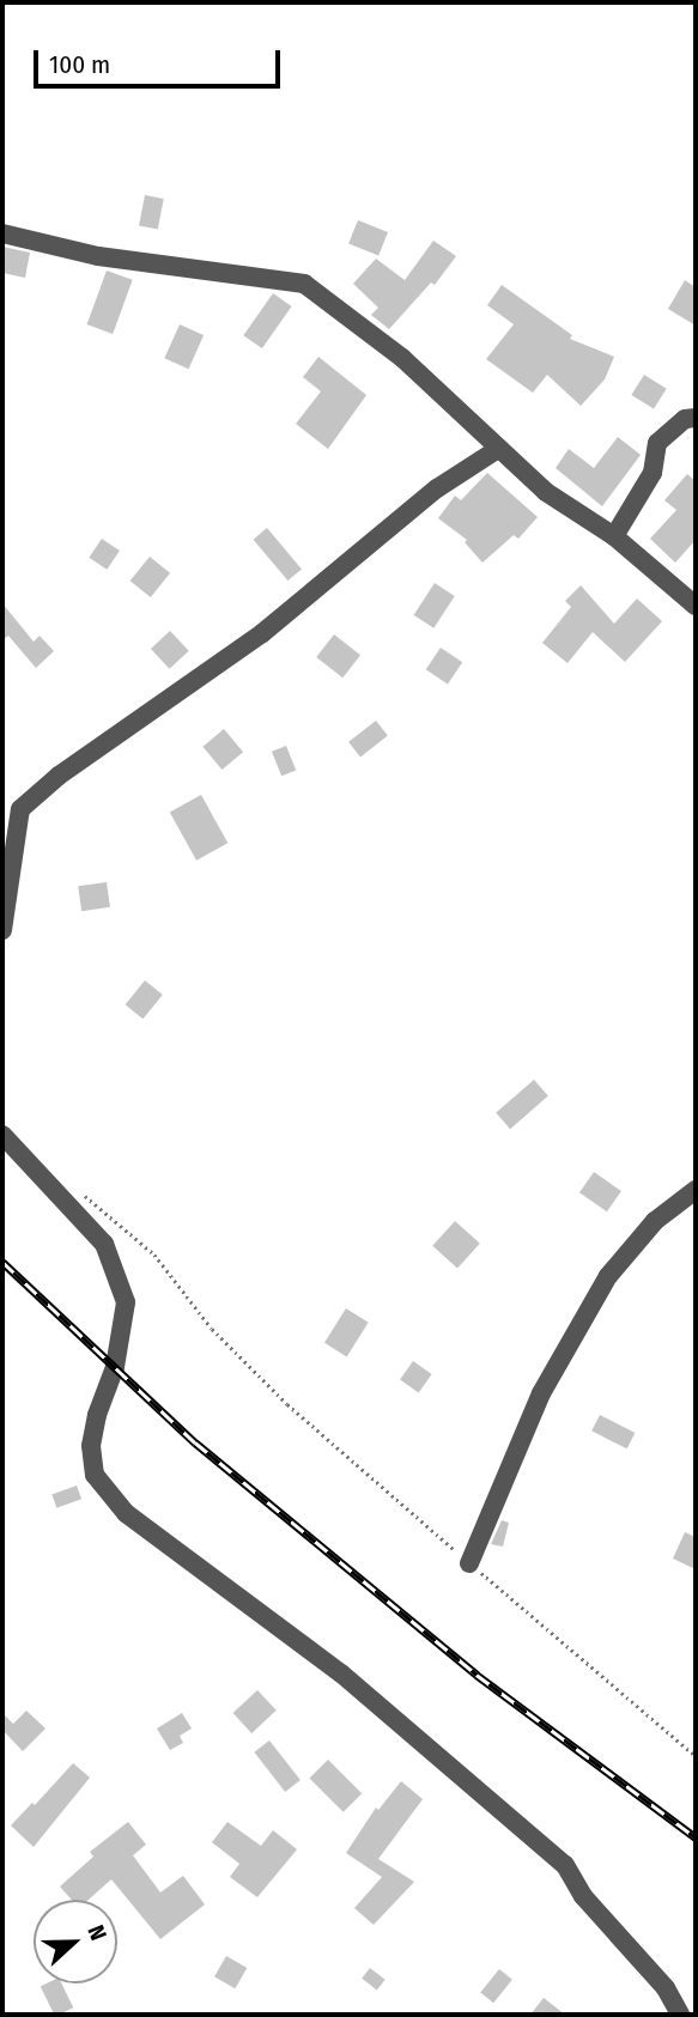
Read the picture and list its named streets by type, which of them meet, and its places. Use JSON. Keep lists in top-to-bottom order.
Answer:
{
  "scale_bar": "100 m",
  "north": "right"
}
